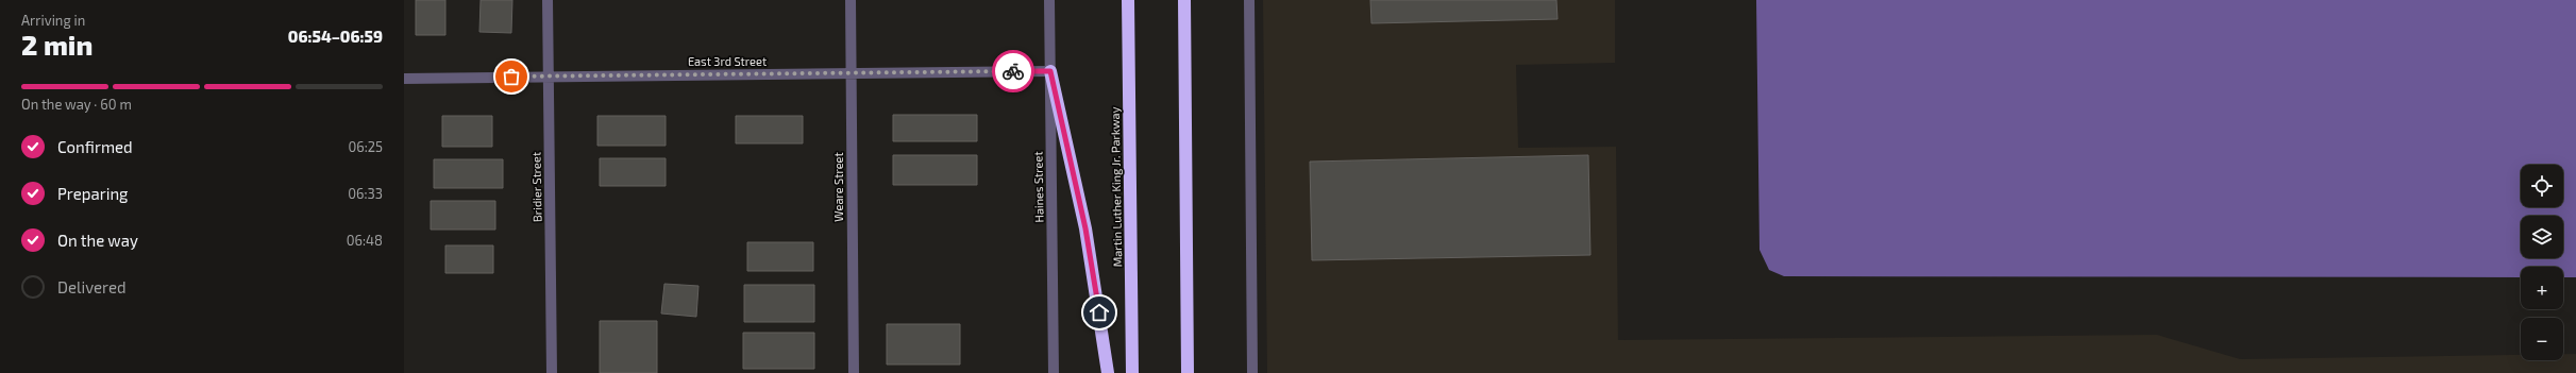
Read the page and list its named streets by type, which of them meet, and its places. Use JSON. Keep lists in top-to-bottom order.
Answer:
{
  "streets": {
    "highway": ["Martin Luther King Jr. Parkway"],
    "street": [
      "East 3rd Street",
      "Bridier Street",
      "Weare Street",
      "Haines Street"
    ]
  },
  "crossings": [
    ["East 3rd Street", "Bridier Street"],
    ["East 3rd Street", "Weare Street"],
    ["East 3rd Street", "Haines Street"]
  ],
  "page": {
    "heading": ["2 min", "Arriving in", "06:54–06:59"],
    "bar": "On the way · 60 m",
    "list": [
      ["Confirmed", "06:25"],
      ["Preparing", "06:33"],
      ["On the way", "06:48"],
      "Delivered"
    ],
    "map_buttons": ["+", "−"]
  }
}
